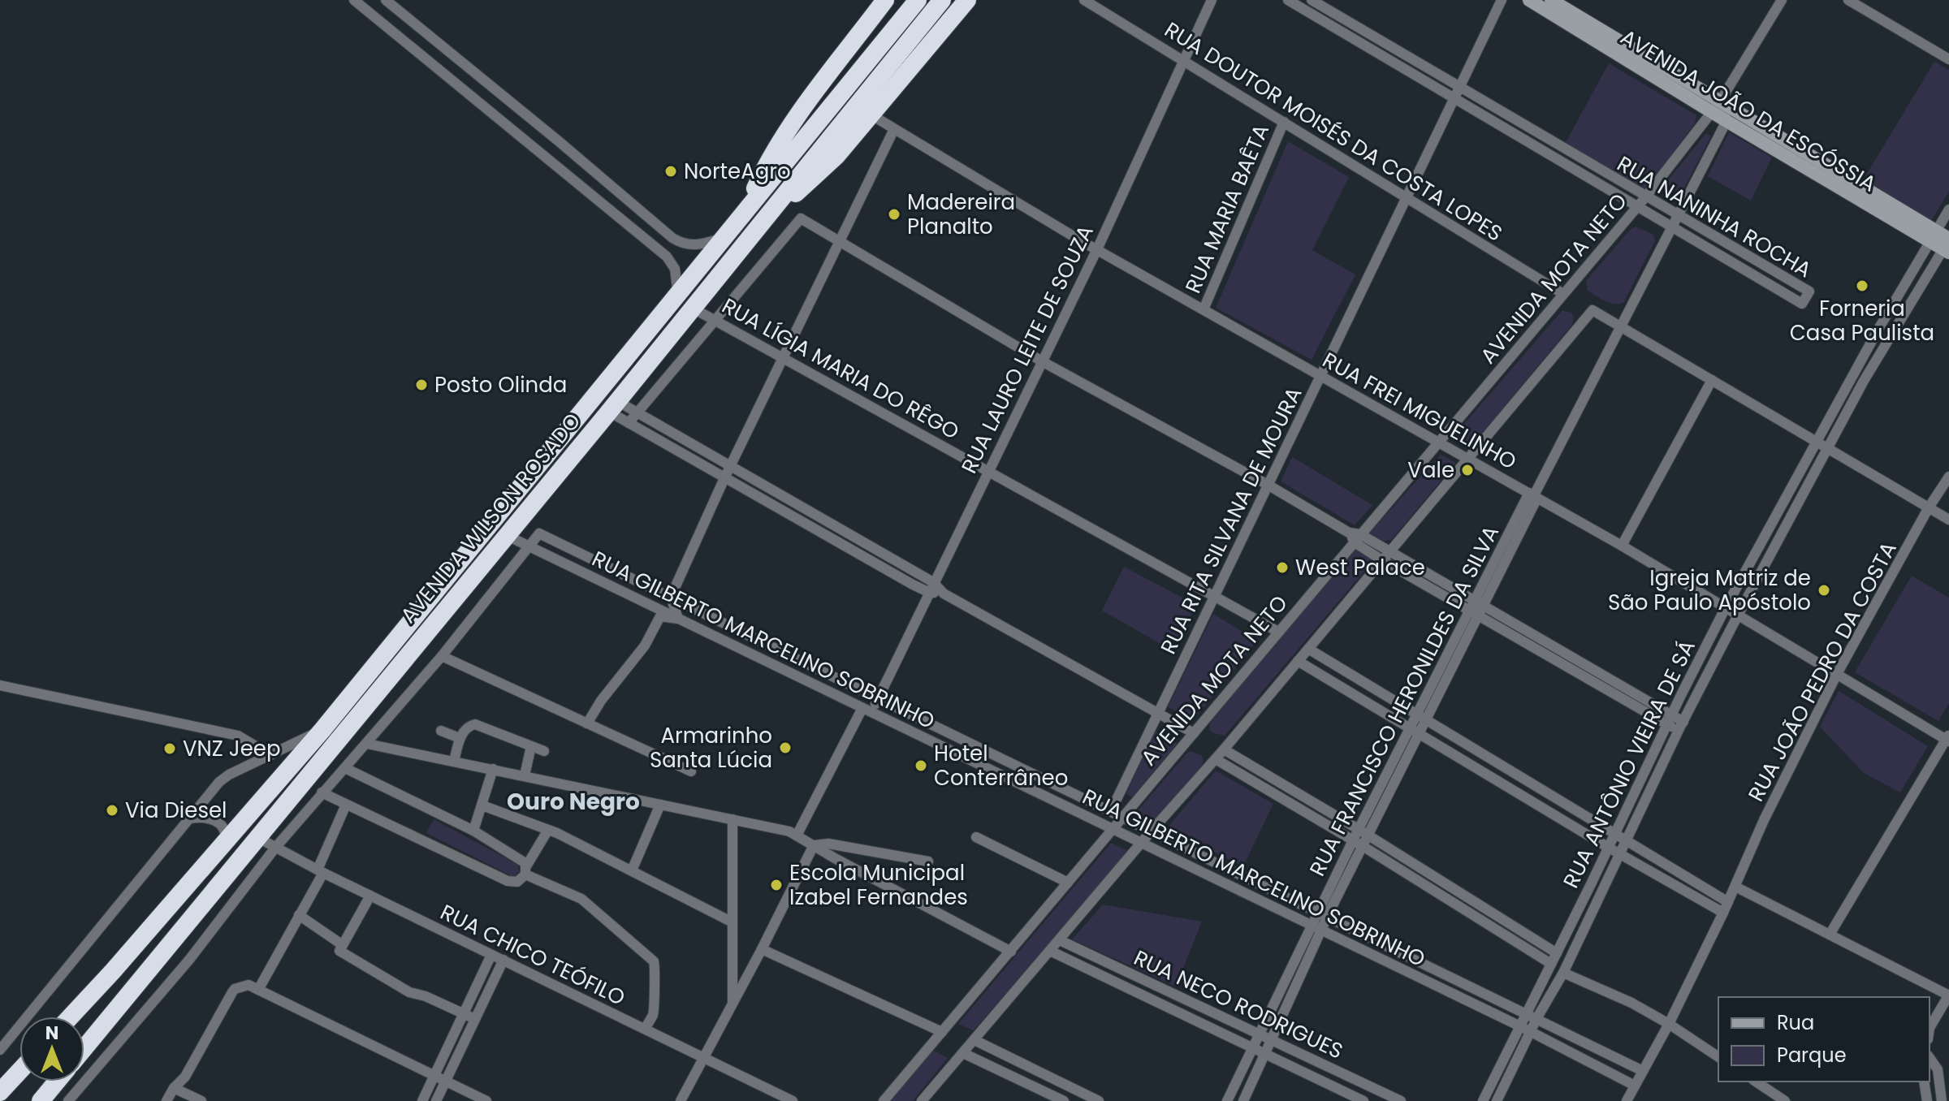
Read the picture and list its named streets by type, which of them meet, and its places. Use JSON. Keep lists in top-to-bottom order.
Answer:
{
  "streets": {
    "highway": ["AVENIDA WILSON ROSADO"],
    "main road": ["AVENIDA JOÃO DA ESCÓSSIA"],
    "street": [
      "RUA DOUTOR MOISÉS DA COSTA LOPES",
      "RUA MARIA BAÊTA",
      "RUA NANINHA ROCHA",
      "AVENIDA MOTA NETO",
      "RUA LAURO LEITE DE SOUZA",
      "RUA LÍGIA MARIA DO RÊGO",
      "RUA FREI MIGUELINHO",
      "RUA RITA SILVANA DE MOURA",
      "RUA GILBERTO MARCELINO SOBRINHO",
      "RUA JOÃO PEDRO DA COSTA",
      "RUA FRANCISCO HERONILDES DA SILVA",
      "RUA ANTÔNIO VIEIRA DE SÁ",
      "RUA CHICO TEÓFILO",
      "RUA NECO RODRIGUES"
    ]
  },
  "crossings": [
    ["AVENIDA JOÃO DA ESCÓSSIA", "AVENIDA MOTA NETO"],
    ["AVENIDA JOÃO DA ESCÓSSIA", "RUA ANTÔNIO VIEIRA DE SÁ"],
    ["RUA DOUTOR MOISÉS DA COSTA LOPES", "RUA MARIA BAÊTA"],
    ["RUA DOUTOR MOISÉS DA COSTA LOPES", "AVENIDA MOTA NETO"],
    ["RUA DOUTOR MOISÉS DA COSTA LOPES", "RUA LAURO LEITE DE SOUZA"],
    ["RUA DOUTOR MOISÉS DA COSTA LOPES", "RUA RITA SILVANA DE MOURA"],
    ["RUA MARIA BAÊTA", "RUA FREI MIGUELINHO"],
    ["RUA NANINHA ROCHA", "AVENIDA MOTA NETO"],
    ["RUA NANINHA ROCHA", "RUA RITA SILVANA DE MOURA"],
    ["AVENIDA MOTA NETO", "RUA LÍGIA MARIA DO RÊGO"],
    ["AVENIDA MOTA NETO", "RUA FREI MIGUELINHO"],
    ["AVENIDA MOTA NETO", "RUA GILBERTO MARCELINO SOBRINHO"],
    ["RUA LAURO LEITE DE SOUZA", "RUA LÍGIA MARIA DO RÊGO"],
    ["RUA LAURO LEITE DE SOUZA", "RUA FREI MIGUELINHO"],
    ["RUA LAURO LEITE DE SOUZA", "RUA GILBERTO MARCELINO SOBRINHO"],
    ["RUA LÍGIA MARIA DO RÊGO", "AVENIDA WILSON ROSADO"],
    ["RUA LÍGIA MARIA DO RÊGO", "RUA RITA SILVANA DE MOURA"],
    ["RUA FREI MIGUELINHO", "RUA RITA SILVANA DE MOURA"],
    ["RUA FREI MIGUELINHO", "RUA JOÃO PEDRO DA COSTA"],
    ["RUA FREI MIGUELINHO", "RUA FRANCISCO HERONILDES DA SILVA"],
    ["RUA FREI MIGUELINHO", "RUA ANTÔNIO VIEIRA DE SÁ"],
    ["AVENIDA WILSON ROSADO", "RUA GILBERTO MARCELINO SOBRINHO"],
    ["AVENIDA WILSON ROSADO", "RUA CHICO TEÓFILO"],
    ["RUA RITA SILVANA DE MOURA", "RUA GILBERTO MARCELINO SOBRINHO"],
    ["RUA GILBERTO MARCELINO SOBRINHO", "RUA JOÃO PEDRO DA COSTA"],
    ["RUA GILBERTO MARCELINO SOBRINHO", "RUA FRANCISCO HERONILDES DA SILVA"],
    ["RUA GILBERTO MARCELINO SOBRINHO", "RUA ANTÔNIO VIEIRA DE SÁ"],
    ["RUA FRANCISCO HERONILDES DA SILVA", "RUA NECO RODRIGUES"]
  ],
  "districts": ["Ouro Negro"],
  "places": [
    "NorteAgro",
    "Madereira Planalto",
    "Forneria Casa Paulista",
    "Posto Olinda",
    "Vale",
    "West Palace",
    "Igreja Matriz de São Paulo Apóstolo",
    "Armarinho Santa Lúcia",
    "VNZ Jeep",
    "Hotel Conterrâneo",
    "Via Diesel",
    "Escola Municipal Izabel Fernandes"
  ],
  "legend": ["Rua", "Parque"],
  "north": "top"
}
